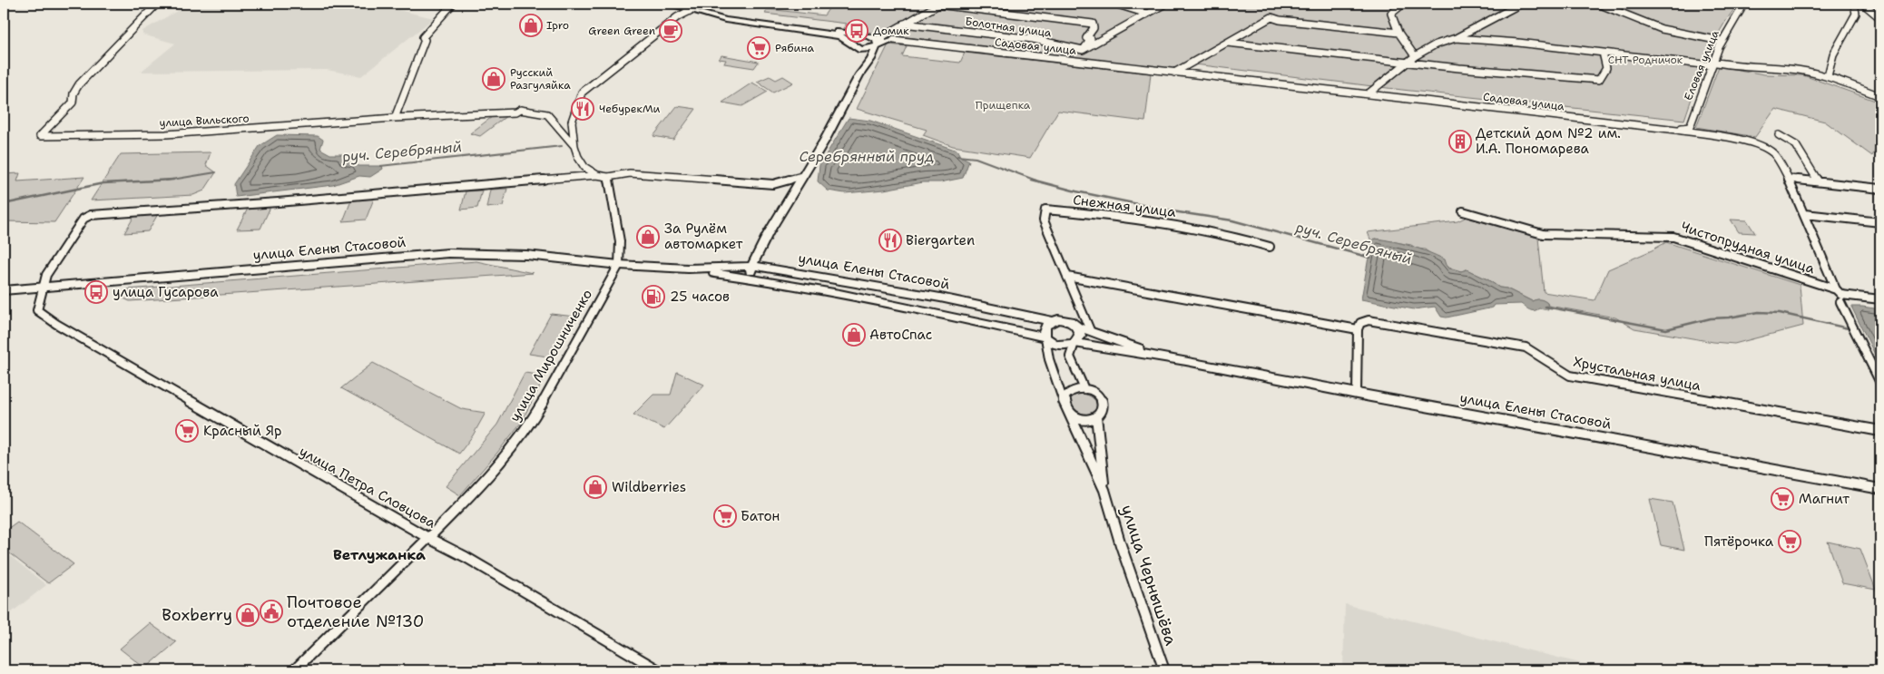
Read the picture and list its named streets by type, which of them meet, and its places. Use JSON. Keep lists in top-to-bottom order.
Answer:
{
  "streets": {
    "main road": ["улица Елены Стасовой"],
    "street": [
      "Болотная улица",
      "Садовая улица",
      "Еловая улица",
      "улица Вильского",
      "Снежная улица",
      "Чистопрудная улица",
      "улица Мирошниченко",
      "Хрустальная улица",
      "улица Петра Словцова",
      "улица Чернышёва"
    ]
  },
  "crossings": [
    ["Садовая улица", "Еловая улица"],
    ["Садовая улица", "Чистопрудная улица"],
    ["Снежная улица", "улица Елены Стасовой"],
    ["улица Елены Стасовой", "улица Мирошниченко"],
    ["улица Елены Стасовой", "улица Петра Словцова"],
    ["улица Елены Стасовой", "улица Чернышёва"],
    ["улица Мирошниченко", "улица Петра Словцова"]
  ],
  "districts": ["Ветлужанка"],
  "water": ["руч. Серебряный", "Серебрянный пруд"],
  "parks": ["СНТ Родничок", "Прищепка"],
  "places": {
    "shop": [
      "Ipro",
      "Русский Разгуляйка",
      "За Рулём автомаркет",
      "АвтоСпас",
      "Wildberries",
      "Boxberry"
    ],
    "cafe": ["Green Green"],
    "bus stop": ["Домик", "улица Гусарова"],
    "supermarket": [
      "Рябина",
      "Красный Яр",
      "Магнит",
      "Батон",
      "Пятёрочка"
    ],
    "restaurant": ["ЧебурекМи", "Biergarten"],
    "building": ["Детский дом №2 им. И.А. Пономарева"],
    "fuel station": ["25 часов"],
    "public building": ["Почтовое отделение №130"]
  }
}
